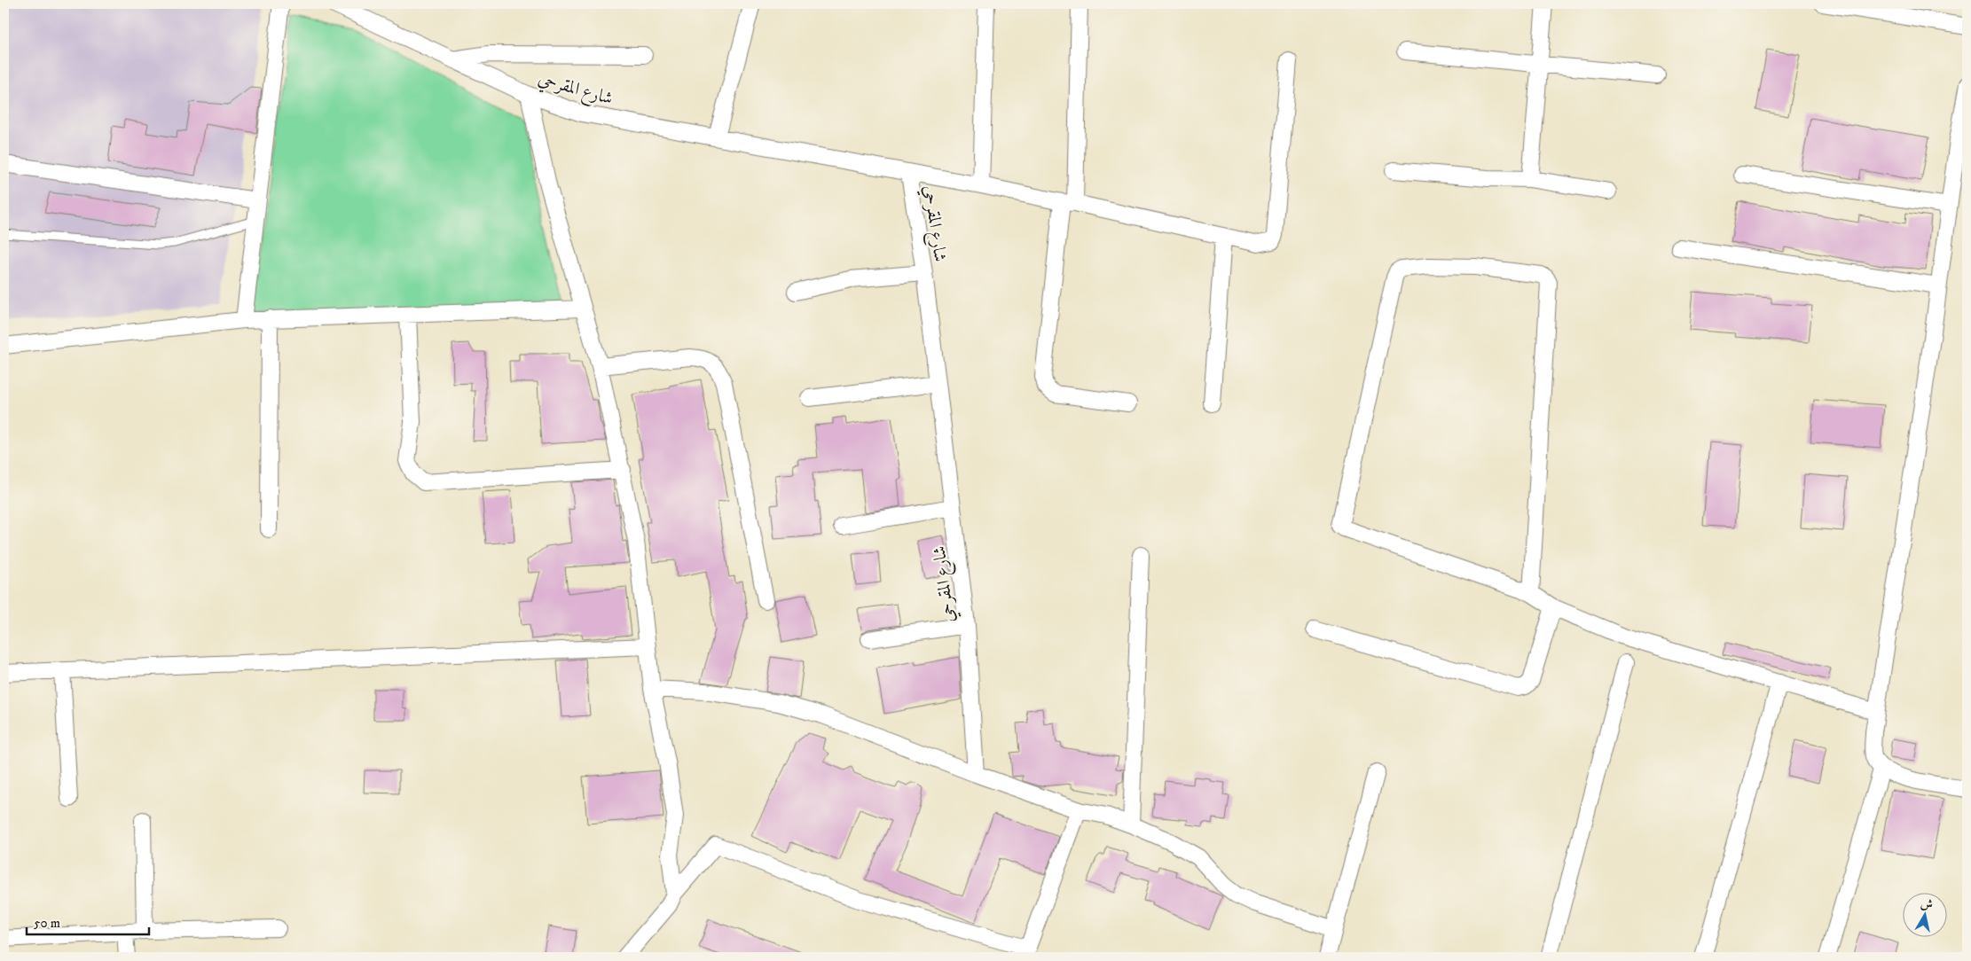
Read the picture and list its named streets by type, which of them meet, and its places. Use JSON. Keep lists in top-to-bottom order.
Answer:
{
  "streets": {
    "street": ["شارع المقرحي"]
  },
  "scale_bar": "50 m",
  "north": "top"
}
